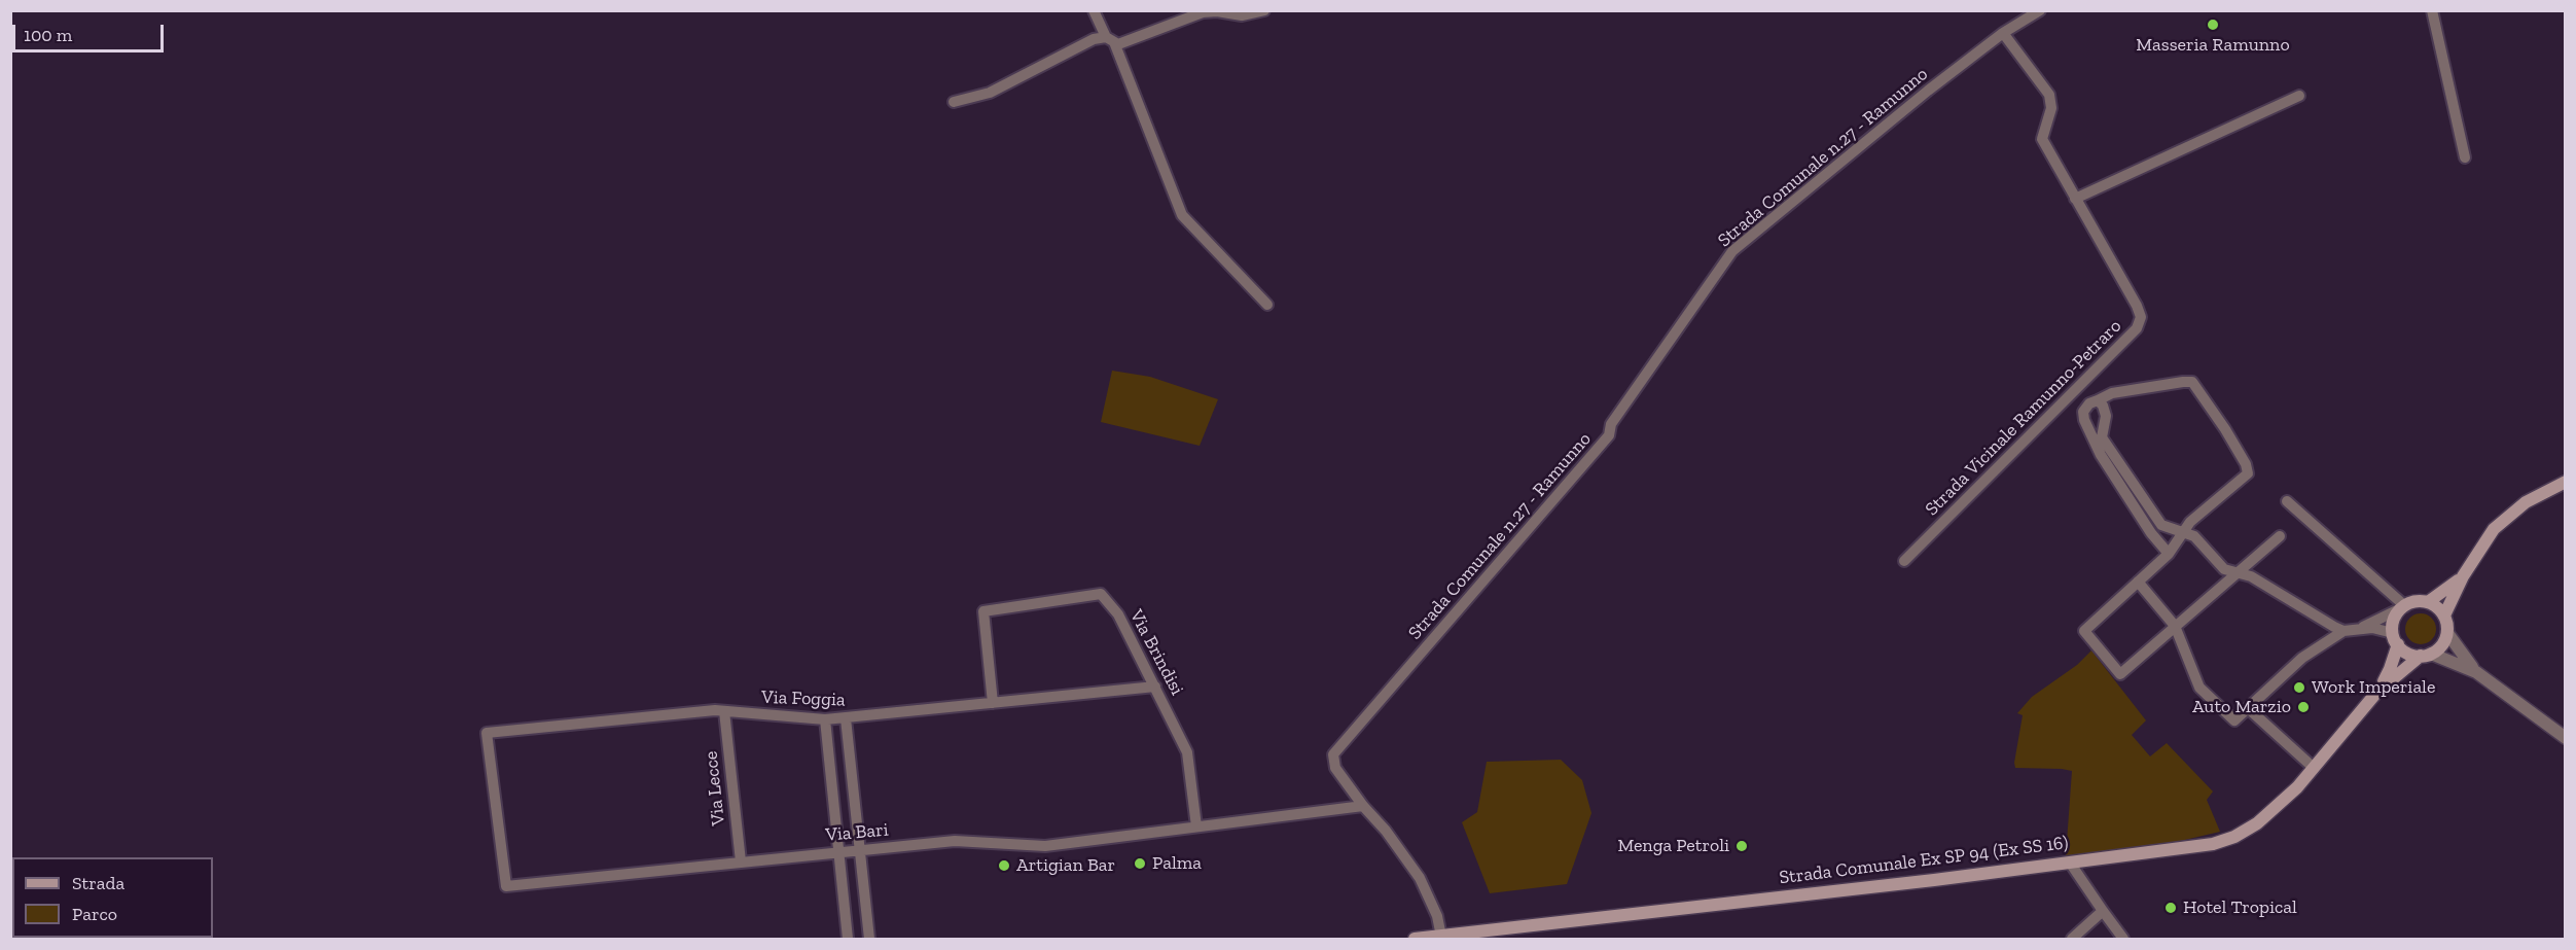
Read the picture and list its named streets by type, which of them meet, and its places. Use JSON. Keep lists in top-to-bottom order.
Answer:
{
  "streets": {
    "main road": ["Strada Comunale Ex SP 94 (Ex SS 16)"],
    "street": [
      "Strada Comunale n.27 - Ramunno",
      "Strada Vicinale Ramunno-Petraro",
      "Via Brindisi",
      "Via Foggia",
      "Via Lecce",
      "Via Bari"
    ]
  },
  "crossings": [
    ["Strada Comunale n.27 - Ramunno", "Strada Vicinale Ramunno-Petraro"],
    ["Strada Comunale n.27 - Ramunno", "Via Bari"],
    ["Via Brindisi", "Via Foggia"],
    ["Via Brindisi", "Via Bari"],
    ["Via Foggia", "Via Lecce"],
    ["Via Foggia", "Via Bari"],
    ["Via Lecce", "Via Bari"]
  ],
  "places": [
    "Masseria Ramunno",
    "Work Imperiale",
    "Auto Marzio",
    "Menga Petroli",
    "Palma",
    "Artigian Bar",
    "Hotel Tropical"
  ],
  "legend": ["Strada", "Parco"],
  "scale_bar": "100 m"
}
